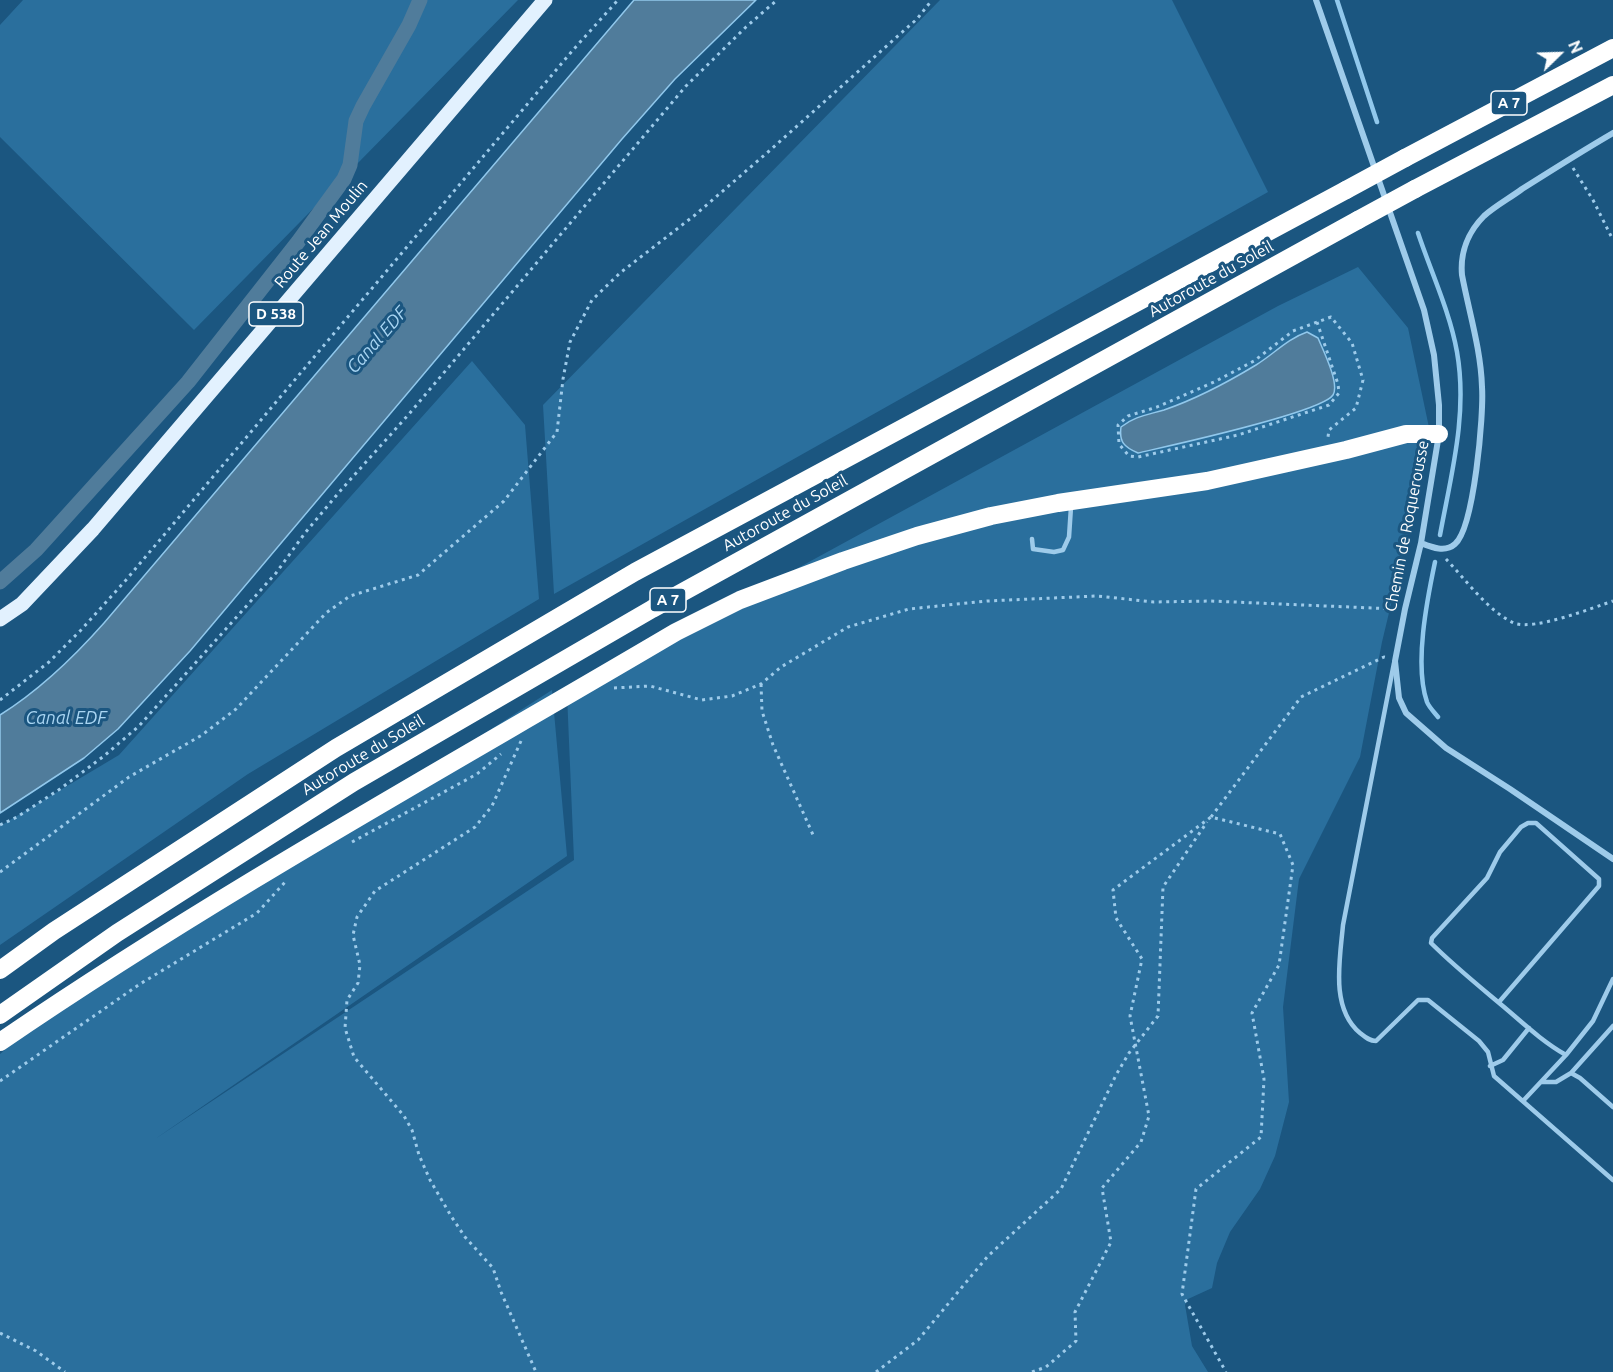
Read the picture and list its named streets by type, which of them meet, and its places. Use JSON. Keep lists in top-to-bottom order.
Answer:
{
  "streets": {
    "highway": ["A 7", "Autoroute du Soleil"],
    "main road": ["Route Jean Moulin", "D 538"],
    "street": ["Chemin de Roquerousse"]
  },
  "water": ["Canal EDF"],
  "north": "top right"
}
